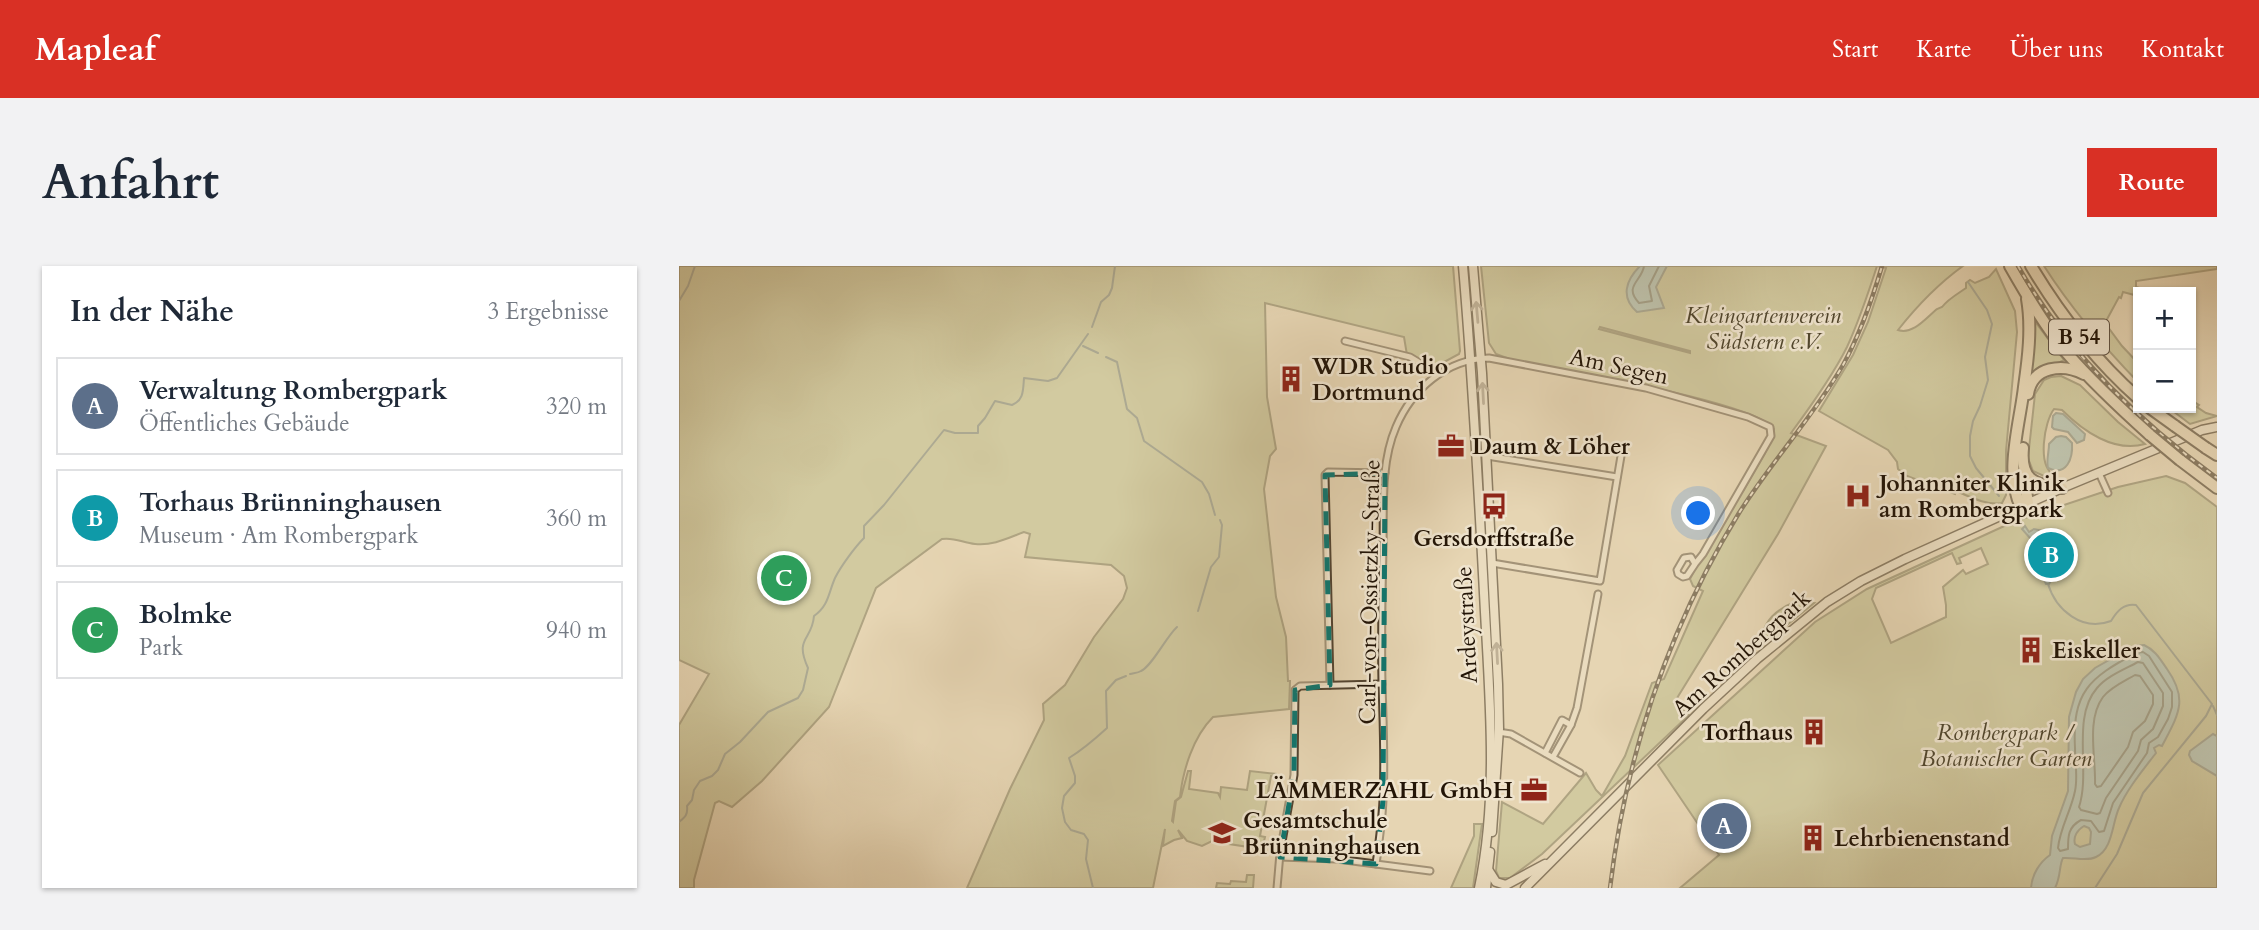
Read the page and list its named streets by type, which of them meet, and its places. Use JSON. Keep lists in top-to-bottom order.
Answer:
{
  "streets": {
    "highway": ["B 54"],
    "main road": ["Ardeystraße", "Am Rombergpark"],
    "street": ["Am Segen", "Carl-von-Ossietzky-Straße"]
  },
  "crossings": [
    ["Am Segen", "Ardeystraße"],
    ["Carl-von-Ossietzky-Straße", "Ardeystraße"]
  ],
  "parks": ["Kleingartenverein Südstern e.V.", "Rombergpark / Botanischer Garten"],
  "places": {
    "building": [
      "WDR Studio Dortmund",
      "Eiskeller",
      "Torfhaus",
      "Lehrbienenstand"
    ],
    "office": ["Daum & Löher", "LÄMMERZAHL GmbH"],
    "hospital": ["Johanniter Klinik am Rombergpark"],
    "bus stop": ["Gersdorffstraße"],
    "school or university": ["Gesamtschule Brünninghausen"]
  },
  "page": {
    "header": "Mapleaf",
    "nav": [
      "Start",
      "Karte",
      "Über uns",
      "Kontakt"
    ],
    "buttons": "Route",
    "title": "Anfahrt",
    "heading": ["In der Nähe", "3 Ergebnisse"],
    "map_buttons": ["+", "−"],
    "list": [
      {
        "mark": "A",
        "name": "Verwaltung Rombergpark",
        "note": "Öffentliches Gebäude",
        "value": "320 m"
      },
      {
        "mark": "B",
        "name": "Torhaus Brünninghausen",
        "note": "Museum · Am Rombergpark",
        "value": "360 m"
      },
      {
        "mark": "C",
        "name": "Bolmke",
        "note": "Park",
        "value": "940 m"
      }
    ],
    "pins": ["B", "C", "A"]
  }
}
